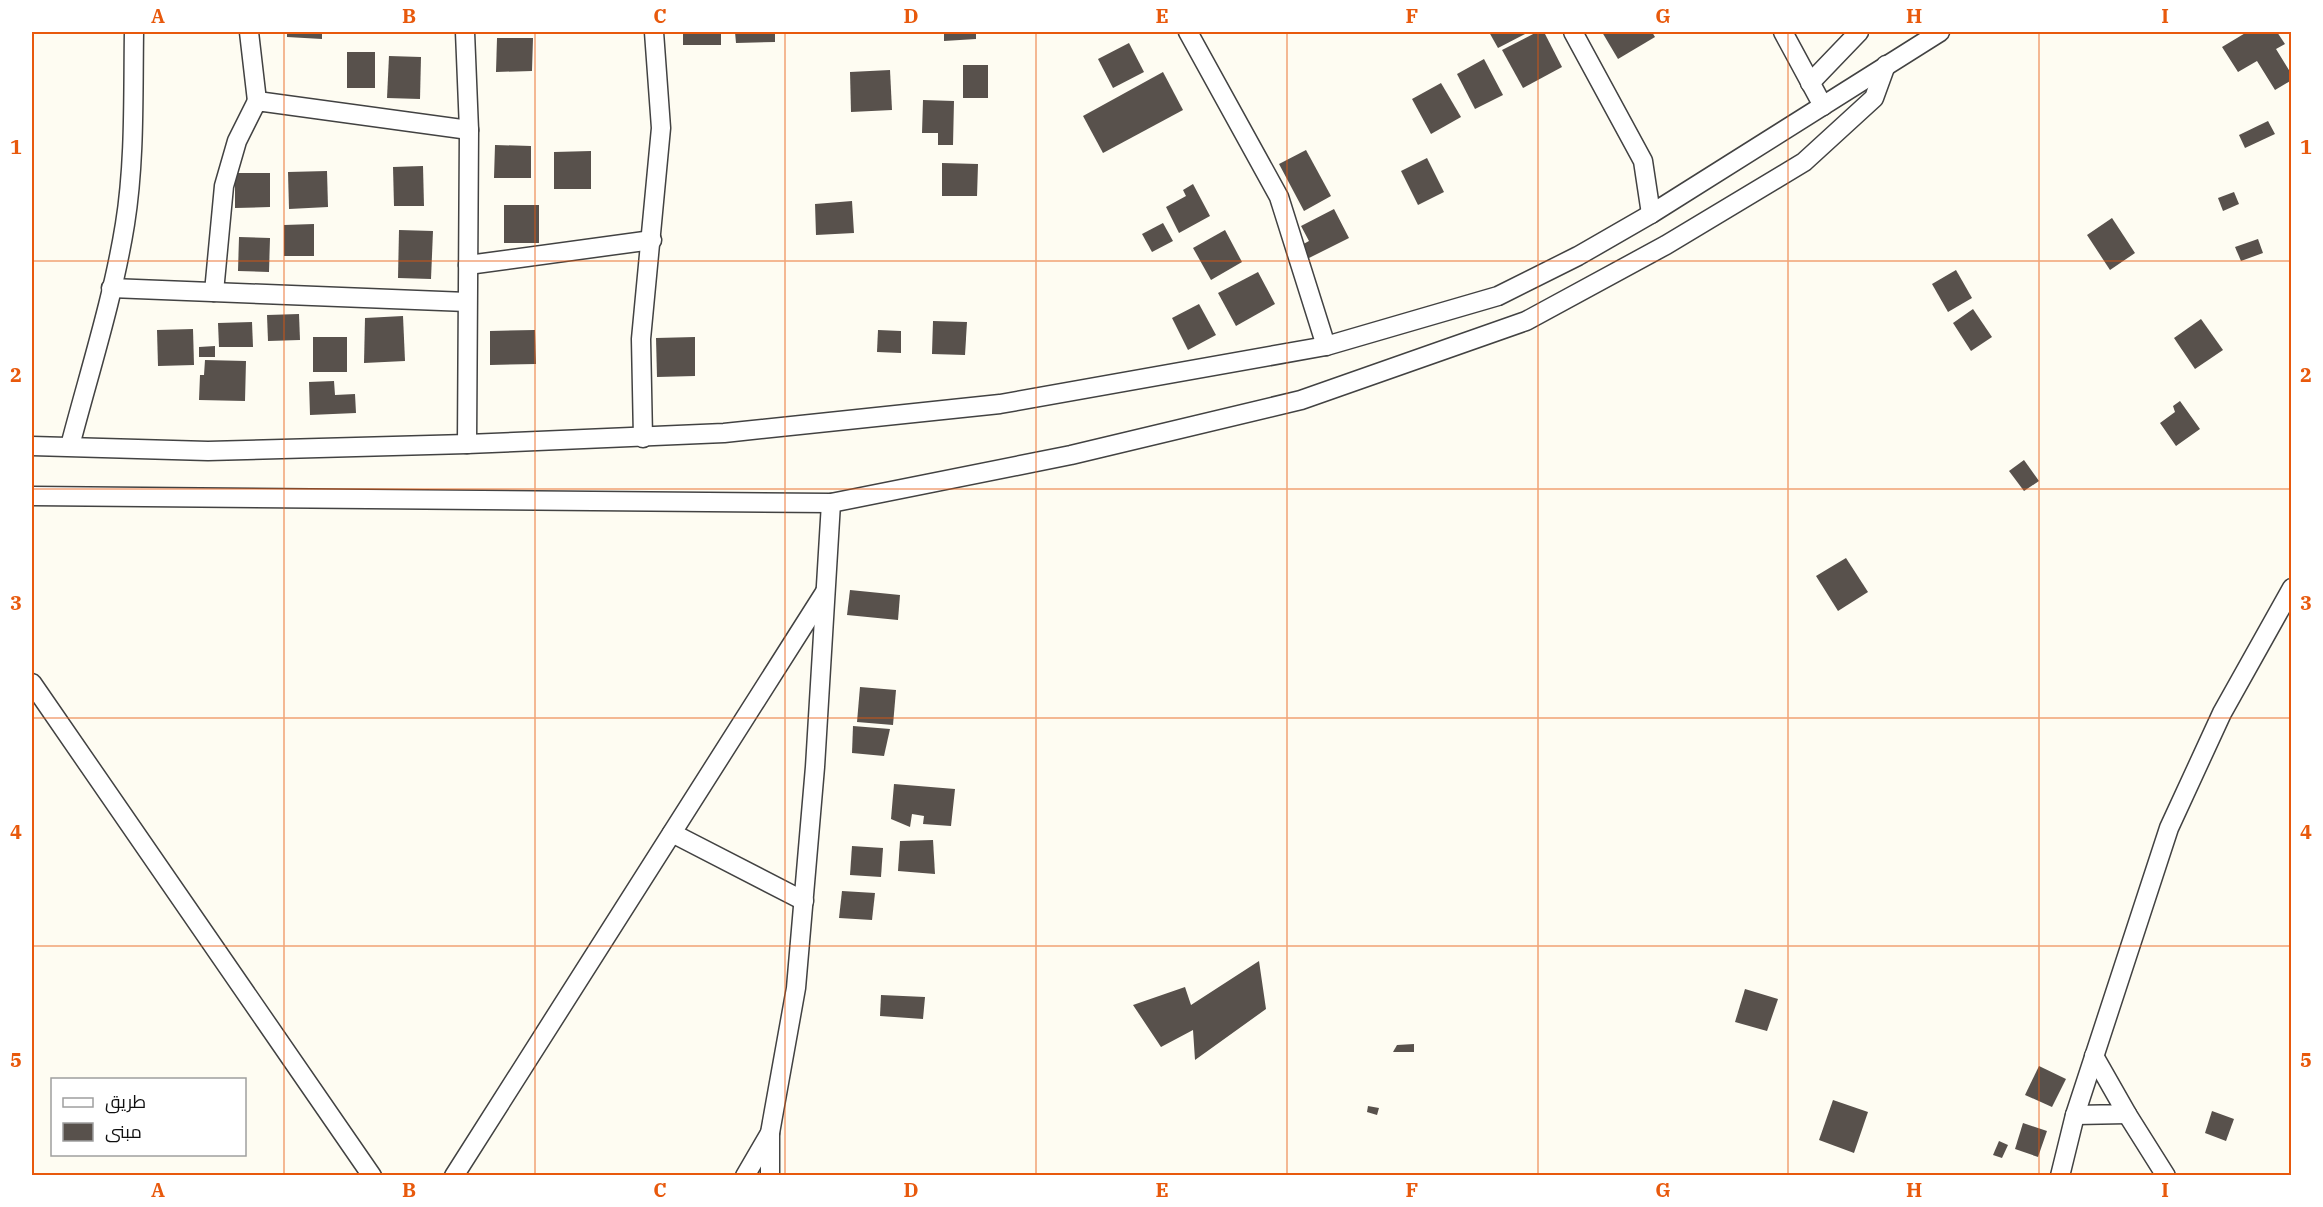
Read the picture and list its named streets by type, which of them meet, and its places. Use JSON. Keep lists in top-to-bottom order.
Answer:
{
  "legend": ["طريق", "مبنى"],
  "grid": {
    "columns": [
      "A",
      "B",
      "C",
      "D",
      "E",
      "F",
      "G",
      "H",
      "I"
    ],
    "rows": [
      "1",
      "2",
      "3",
      "4",
      "5"
    ]
  }
}
